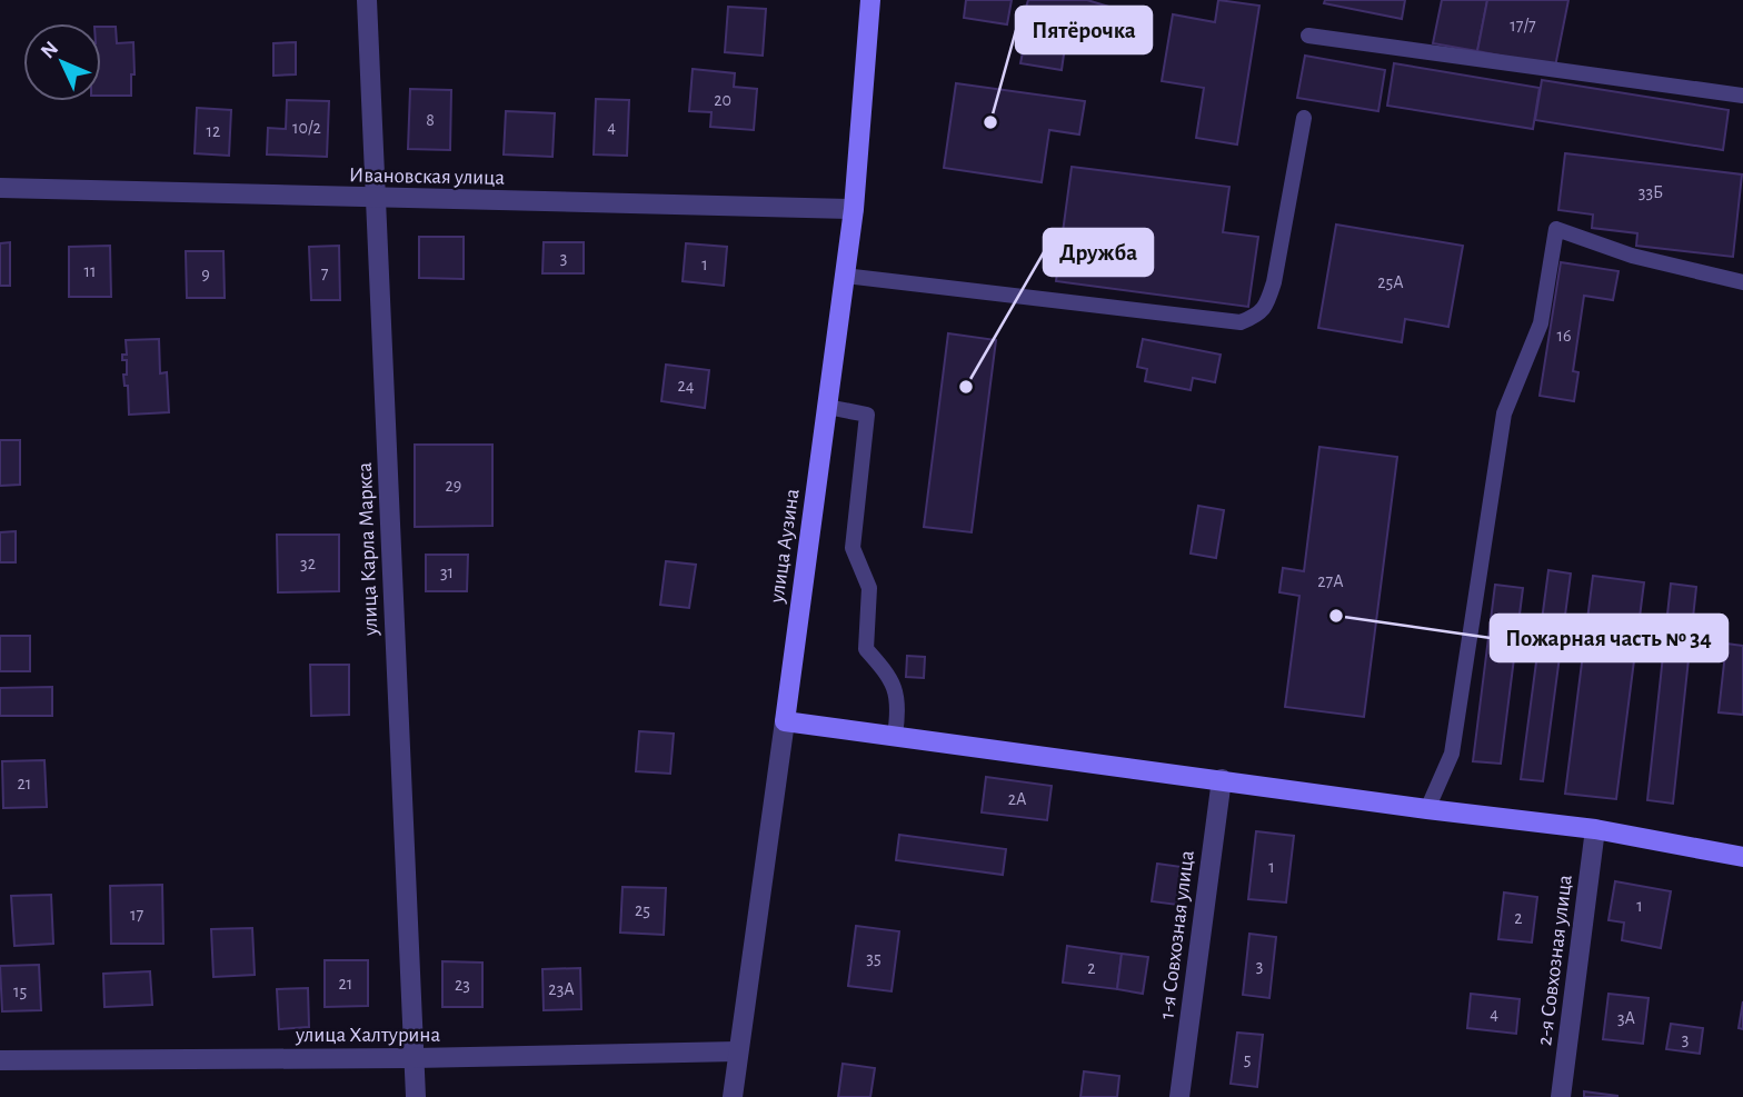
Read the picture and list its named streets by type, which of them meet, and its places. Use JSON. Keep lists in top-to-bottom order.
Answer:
{
  "streets": {
    "main road": ["улица Аузина"],
    "street": [
      "Ивановская улица",
      "улица Карла Маркса",
      "1-я Совхозная улица",
      "2-я Совхозная улица",
      "улица Халтурина"
    ]
  },
  "crossings": [
    ["Ивановская улица", "улица Аузина"],
    ["Ивановская улица", "улица Карла Маркса"],
    ["улица Аузина", "улица Халтурина"],
    ["улица Карла Маркса", "улица Халтурина"]
  ],
  "places": ["Пятёрочка", "Дружба", "Пожарная часть № 34"],
  "house_numbers": [
    "17/7",
    "20",
    "8",
    "4",
    "10/2",
    "12",
    "33Б",
    "3",
    "1",
    "11",
    "7",
    "9",
    "25А",
    "16",
    "24",
    "29",
    "32",
    "31",
    "27А",
    "21",
    "2А",
    "1",
    "1",
    "25",
    "17",
    "2",
    "35",
    "3",
    "2",
    "21",
    "23",
    "23А",
    "15",
    "4",
    "3А",
    "3",
    "5"
  ],
  "north": "top left"
}
